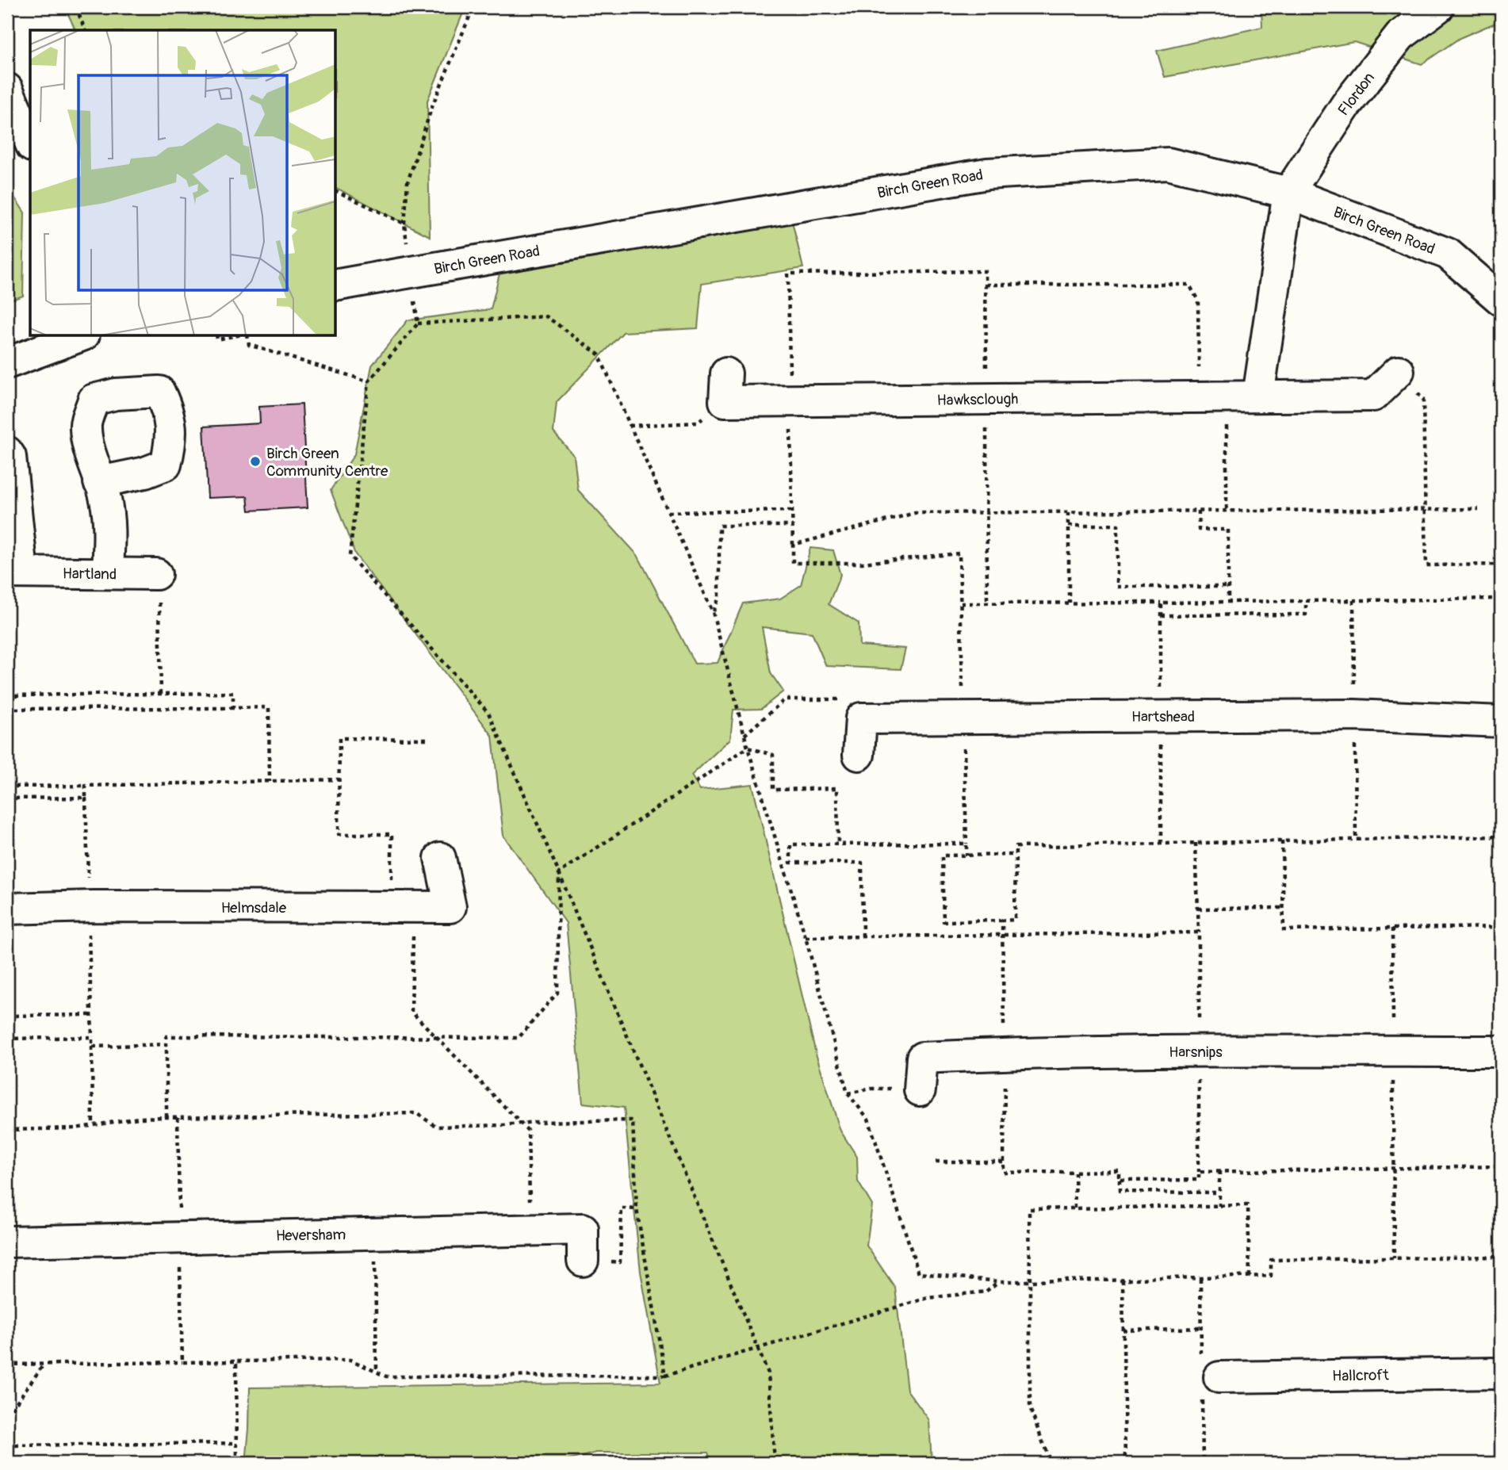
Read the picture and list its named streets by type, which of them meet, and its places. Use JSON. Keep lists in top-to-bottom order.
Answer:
{
  "streets": {
    "street": [
      "Flordon",
      "Birch Green Road",
      "Hawksclough",
      "Hartland",
      "Hartshead",
      "Helmsdale",
      "Harsnips",
      "Heversham",
      "Hallcroft"
    ]
  },
  "crossings": [
    ["Flordon", "Birch Green Road"]
  ],
  "places": ["Birch Green Community Centre"]
}
